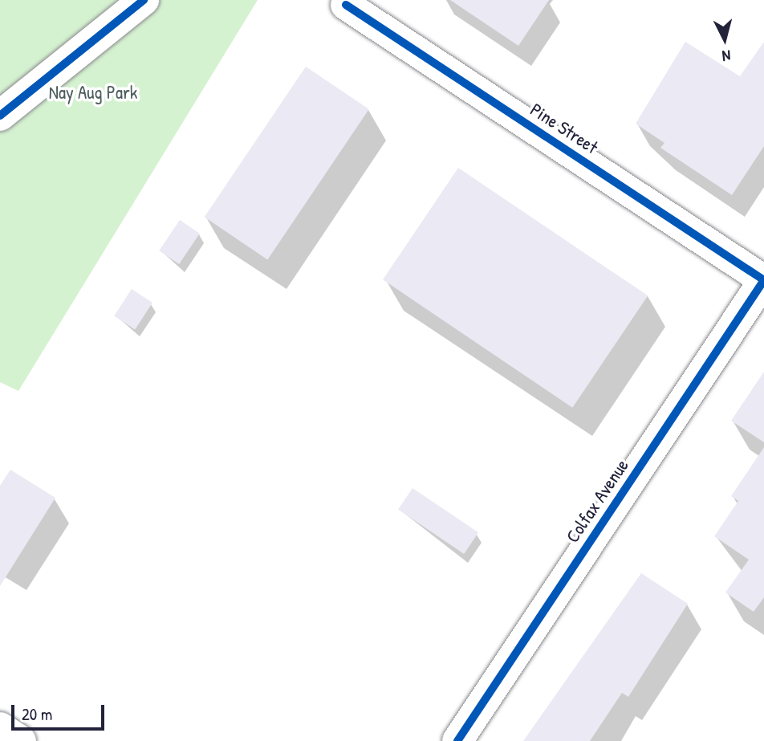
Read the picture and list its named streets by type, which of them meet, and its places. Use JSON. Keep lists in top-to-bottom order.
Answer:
{
  "streets": {
    "street": ["Pine Street", "Colfax Avenue"]
  },
  "crossings": [
    ["Pine Street", "Colfax Avenue"]
  ],
  "parks": ["Nay Aug Park"],
  "scale_bar": "20 m",
  "north": "bottom"
}
